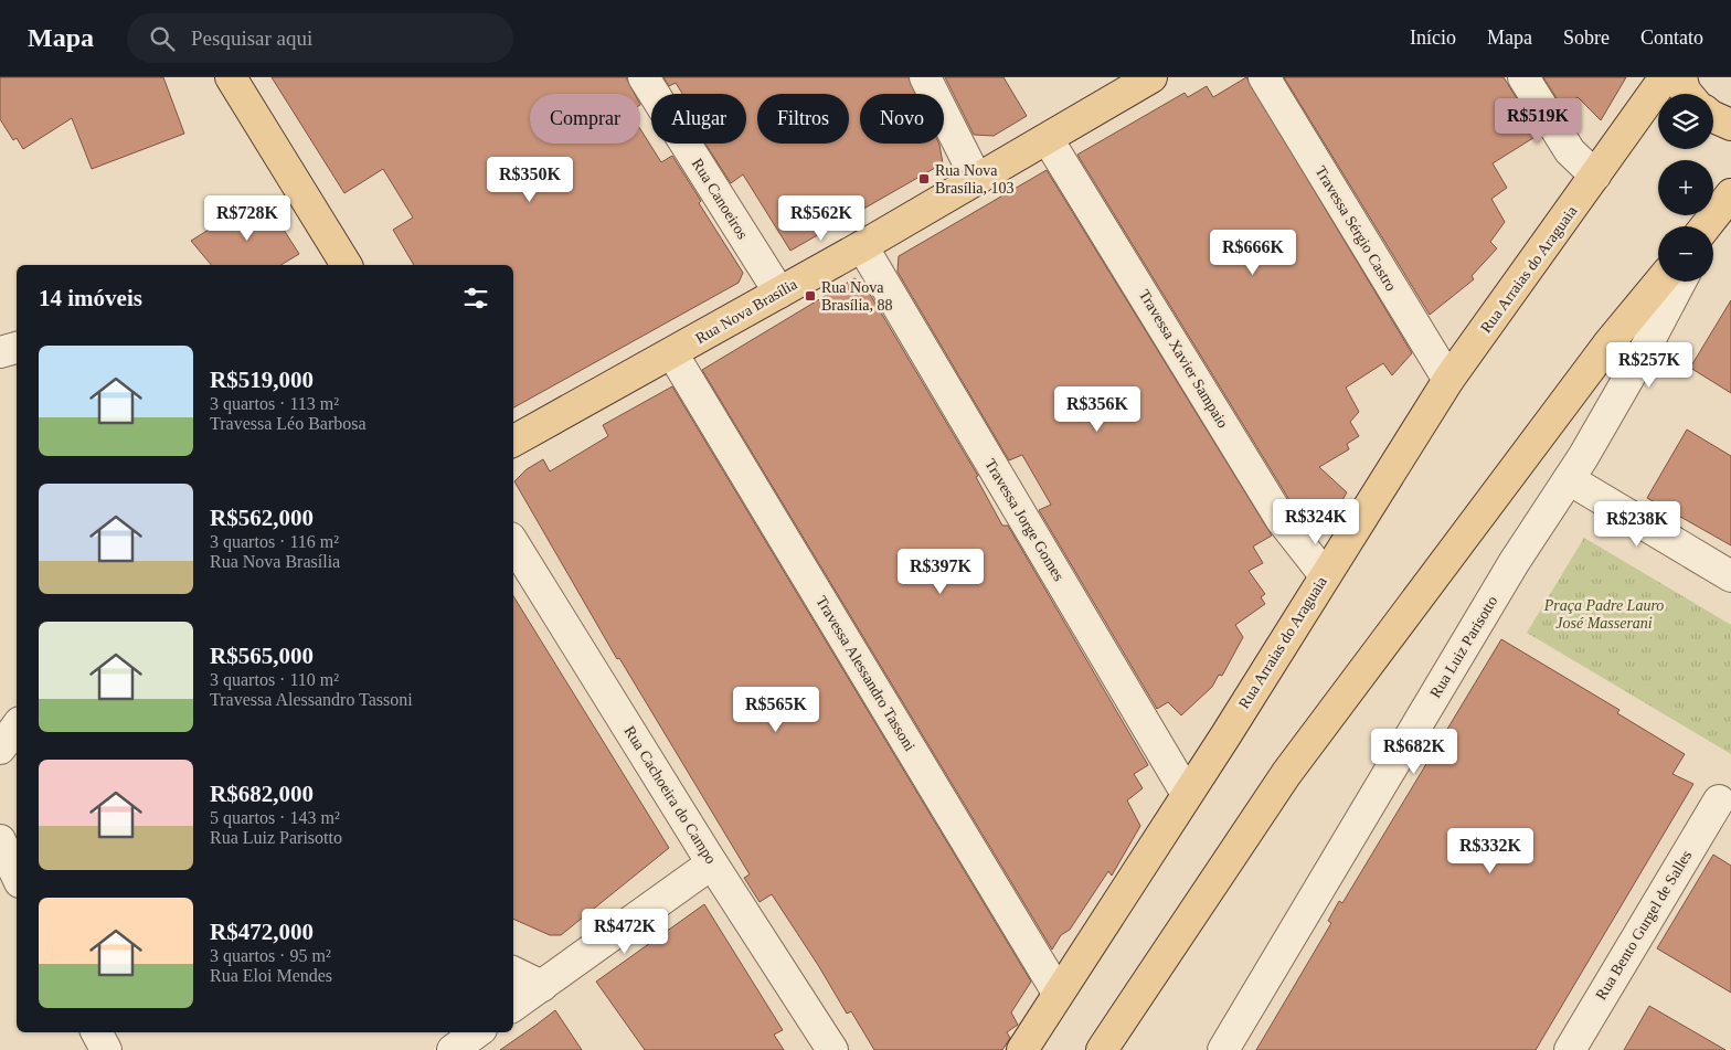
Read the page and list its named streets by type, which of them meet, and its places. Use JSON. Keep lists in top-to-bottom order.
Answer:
{
  "streets": {
    "main road": ["Rua Arraias do Araguaia", "Rua Nova Brasília"],
    "street": [
      "Rua Canoeiros",
      "Travessa Sérgio Castro",
      "Travessa Xavier Sampaio",
      "Travessa Jorge Gomes",
      "Rua Luiz Parisotto",
      "Travessa Alessandro Tassoni",
      "Rua Cachoeira do Campo",
      "Rua Bento Gurgel de Salles"
    ]
  },
  "crossings": [
    ["Rua Canoeiros", "Rua Nova Brasília"],
    ["Travessa Sérgio Castro", "Rua Arraias do Araguaia"],
    ["Rua Arraias do Araguaia", "Travessa Xavier Sampaio"],
    ["Rua Arraias do Araguaia", "Travessa Jorge Gomes"],
    ["Rua Arraias do Araguaia", "Travessa Alessandro Tassoni"],
    ["Rua Nova Brasília", "Travessa Xavier Sampaio"],
    ["Rua Nova Brasília", "Travessa Jorge Gomes"],
    ["Rua Nova Brasília", "Travessa Alessandro Tassoni"]
  ],
  "parks": ["Praça Padre Lauro José Masserani"],
  "places": {
    "transit": ["Rua Nova Brasília, 103", "Rua Nova Brasília, 88"]
  },
  "page": {
    "header": "Mapa",
    "search": "Pesquisar aqui",
    "nav": [
      "Início",
      "Mapa",
      "Sobre",
      "Contato"
    ],
    "map_buttons": ["+", "−"],
    "chip": [
      "Comprar",
      "Alugar",
      "Filtros",
      "Novo"
    ],
    "price": [
      "R$519K",
      "R$350K",
      "R$728K",
      "R$562K",
      "R$666K",
      "R$257K",
      "R$356K",
      "R$324K",
      "R$238K",
      "R$397K",
      "R$565K",
      "R$682K",
      "R$332K",
      "R$472K"
    ],
    "heading": "14 imóveis",
    "list": [
      {
        "name": "R$519,000",
        "note": "3 quartos · 113 m² · Travessa Léo Barbosa"
      },
      {
        "name": "R$562,000",
        "note": "3 quartos · 116 m² · Rua Nova Brasília"
      },
      {
        "name": "R$565,000",
        "note": "3 quartos · 110 m² · Travessa Alessandro Tassoni"
      },
      {
        "name": "R$682,000",
        "note": "5 quartos · 143 m² · Rua Luiz Parisotto"
      },
      {
        "name": "R$472,000",
        "note": "3 quartos · 95 m² · Rua Eloi Mendes"
      }
    ]
  }
}
